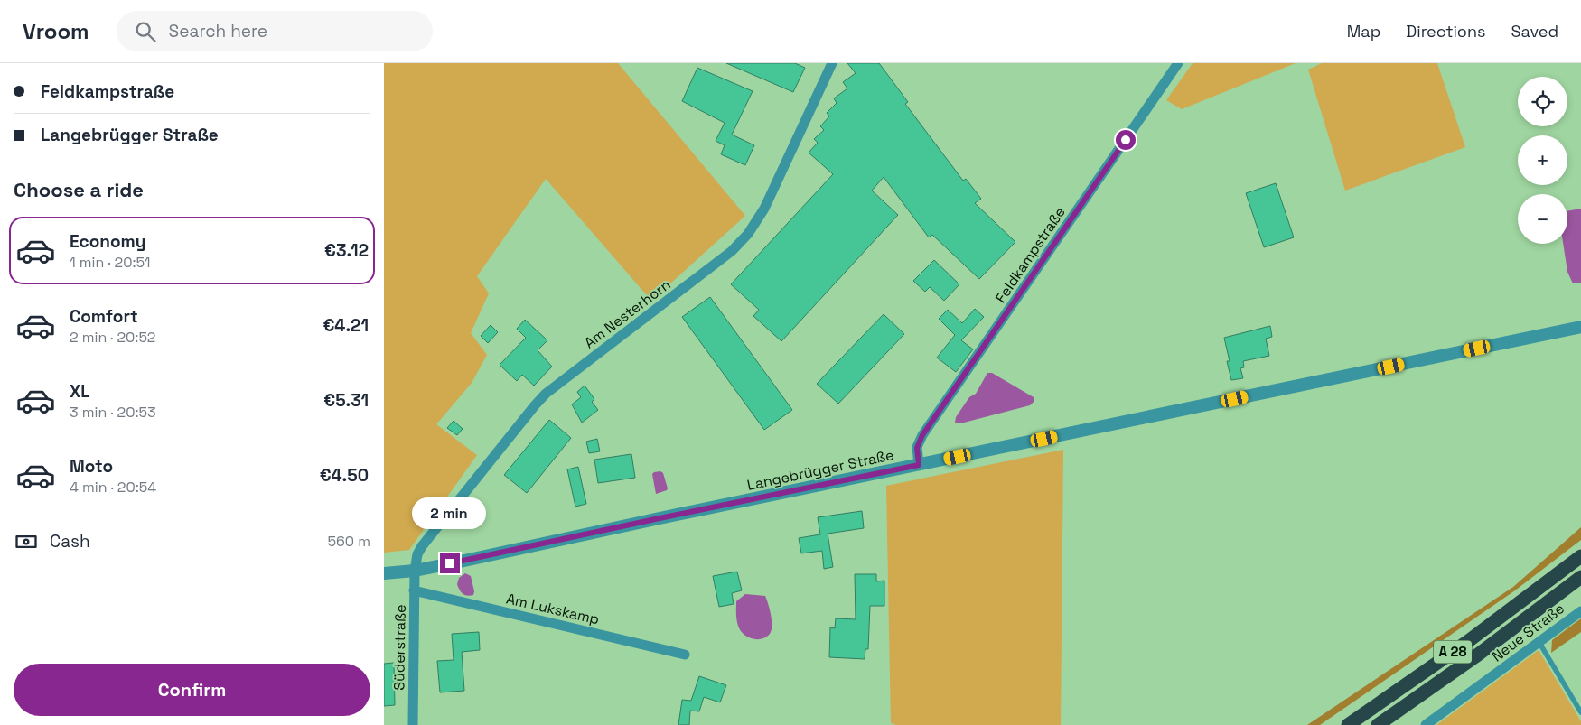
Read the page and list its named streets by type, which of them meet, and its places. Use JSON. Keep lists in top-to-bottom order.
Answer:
{
  "streets": {
    "highway": ["A 28"],
    "street": [
      "Feldkampstraße",
      "Am Nesterhorn",
      "Langebrügger Straße",
      "Am Lukskamp",
      "Neue Straße",
      "Süderstraße"
    ]
  },
  "crossings": [
    ["Feldkampstraße", "Langebrügger Straße"],
    ["Am Nesterhorn", "Langebrügger Straße"],
    ["Am Nesterhorn", "Süderstraße"],
    ["Langebrügger Straße", "Süderstraße"],
    ["Am Lukskamp", "Süderstraße"]
  ],
  "page": {
    "header": "Vroom",
    "search": "Search here",
    "nav": ["Map", "Directions", "Saved"],
    "banner": ["Feldkampstraße", "Langebrügger Straße"],
    "map_buttons": ["+", "−"],
    "heading": "Choose a ride",
    "list": [
      {
        "name": "Economy",
        "note": "1 min · 20:51",
        "value": "€3.12"
      },
      {
        "name": "Comfort",
        "note": "2 min · 20:52",
        "value": "€4.21"
      },
      {
        "name": "XL",
        "note": "3 min · 20:53",
        "value": "€5.31"
      },
      {
        "name": "Moto",
        "note": "4 min · 20:54",
        "value": "€4.50"
      }
    ],
    "bubble": "2 min",
    "pay": ["Cash", "560 m"],
    "buttons": "Confirm"
  }
}
